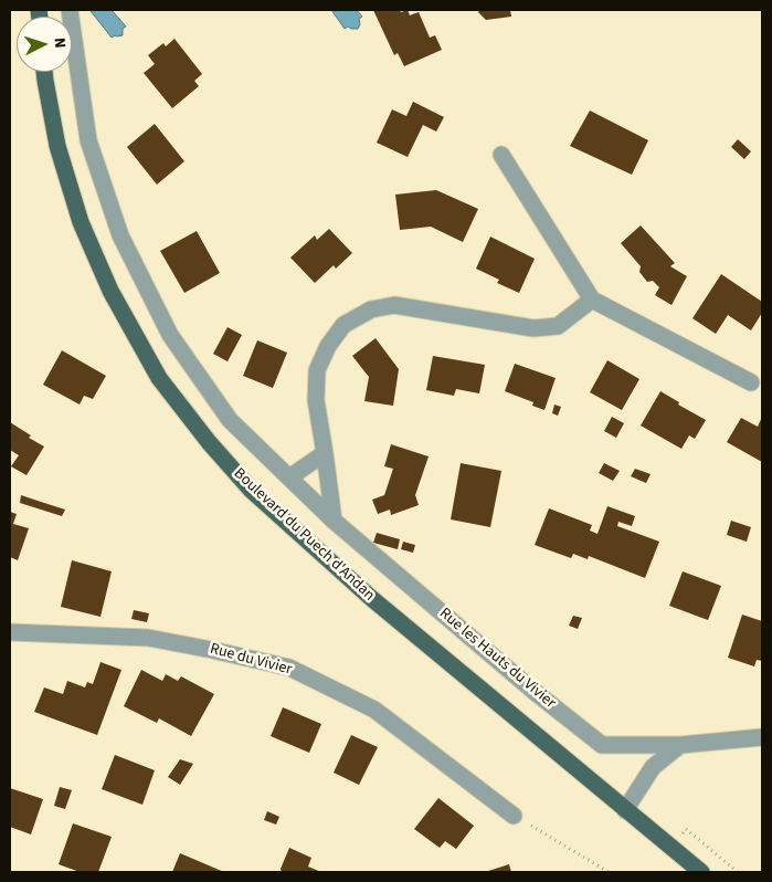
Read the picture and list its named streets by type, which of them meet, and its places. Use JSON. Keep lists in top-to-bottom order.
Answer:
{
  "streets": {
    "main road": ["Boulevard du Puech d'Andan"],
    "street": ["Rue les Hauts du Vivier", "Rue du Vivier"]
  },
  "north": "right"
}
